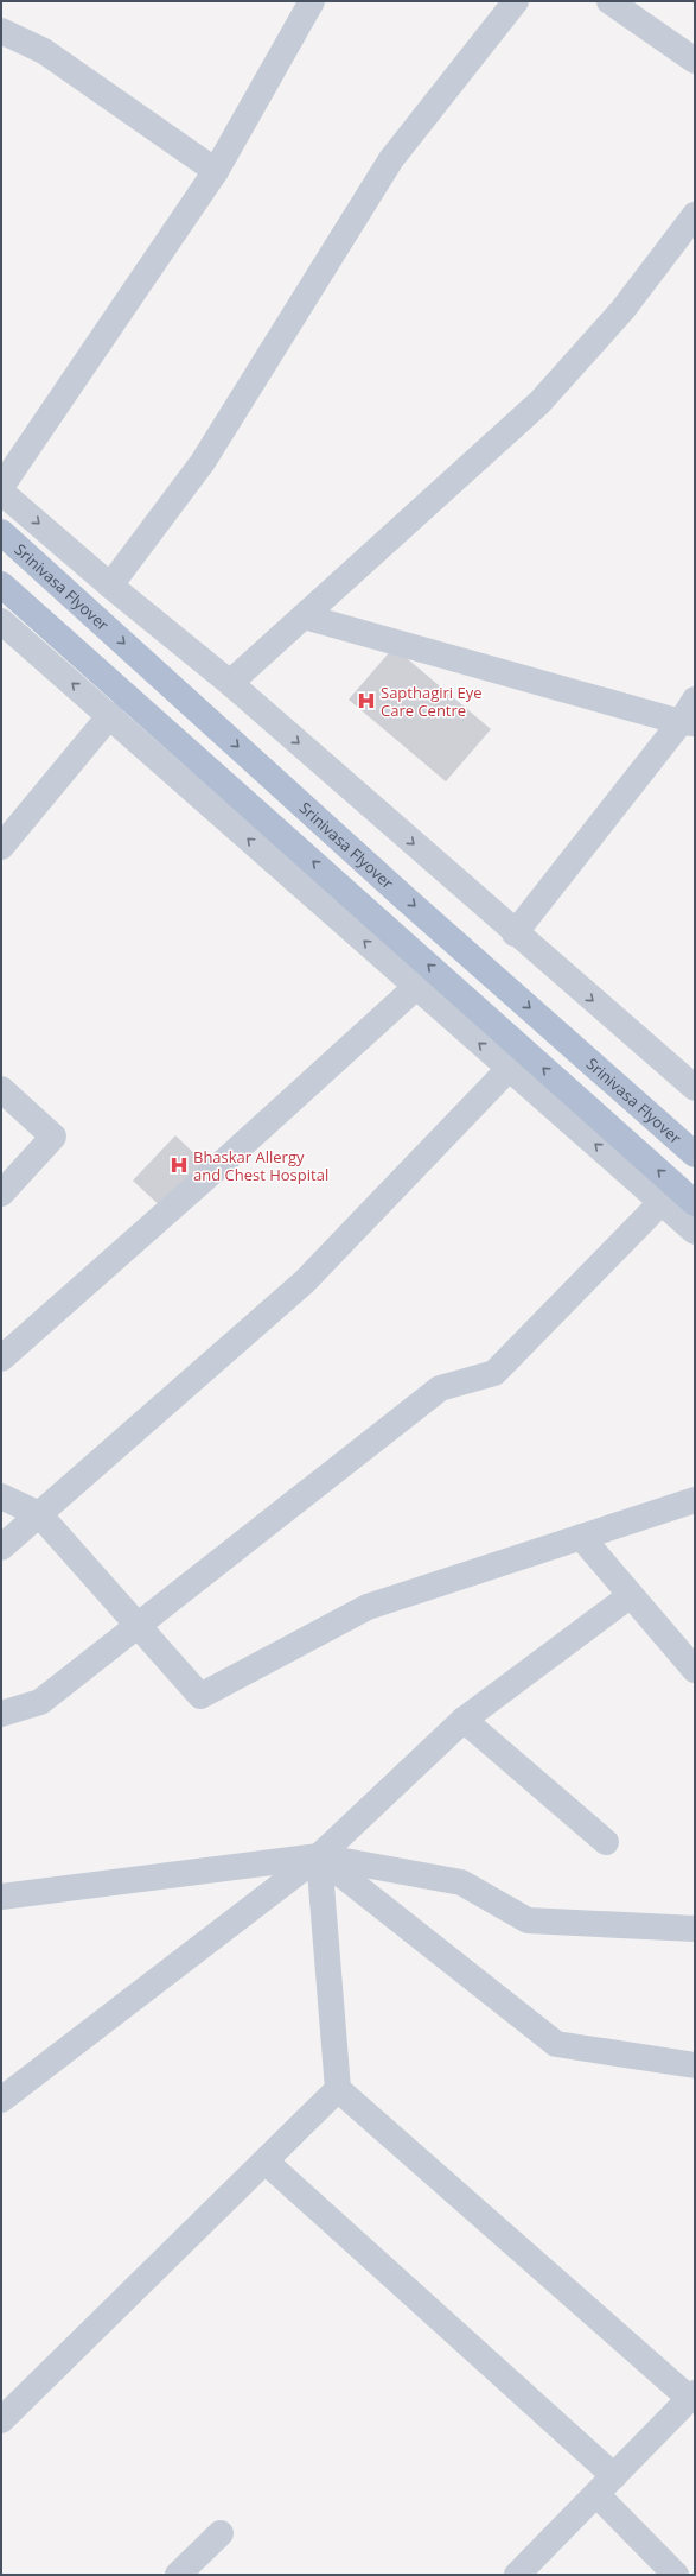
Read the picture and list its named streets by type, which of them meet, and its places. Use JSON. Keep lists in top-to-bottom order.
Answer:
{
  "streets": {
    "main road": ["Srinivasa Flyover"]
  },
  "places": {
    "hospital": ["Sapthagiri Eye Care Centre", "Bhaskar Allergy and Chest Hospital"]
  }
}
